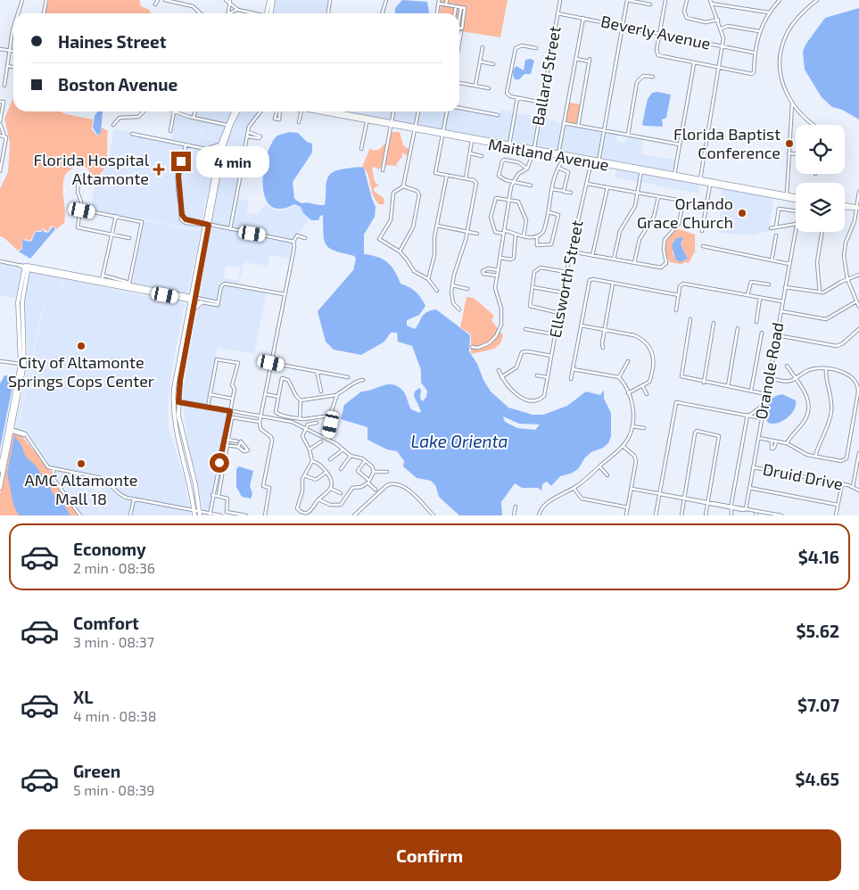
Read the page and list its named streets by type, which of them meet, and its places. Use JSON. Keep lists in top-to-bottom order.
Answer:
{
  "streets": {
    "main road": ["Maitland Avenue"],
    "street": [
      "Beverly Avenue",
      "Ballard Street",
      "Ellsworth Street",
      "Oranole Road",
      "Druid Drive"
    ]
  },
  "crossings": [
    ["Beverly Avenue", "Ballard Street"],
    ["Ballard Street", "Maitland Avenue"],
    ["Maitland Avenue", "Ellsworth Street"],
    ["Oranole Road", "Druid Drive"]
  ],
  "water": ["Lake Orienta"],
  "places": {
    "other": [
      "Florida Baptist Conference",
      "Orlando Grace Church",
      "City of Altamonte Springs Cops Center",
      "AMC Altamonte Mall 18"
    ],
    "health": ["Florida Hospital Altamonte"]
  },
  "page": {
    "banner": ["Haines Street", "Boston Avenue"],
    "bubble": "4 min",
    "list": [
      {
        "name": "Economy",
        "note": "2 min · 08:36",
        "value": "$4.16"
      },
      {
        "name": "Comfort",
        "note": "3 min · 08:37",
        "value": "$5.62"
      },
      {
        "name": "XL",
        "note": "4 min · 08:38",
        "value": "$7.07"
      },
      {
        "name": "Green",
        "note": "5 min · 08:39",
        "value": "$4.65"
      }
    ],
    "buttons": "Confirm"
  }
}
